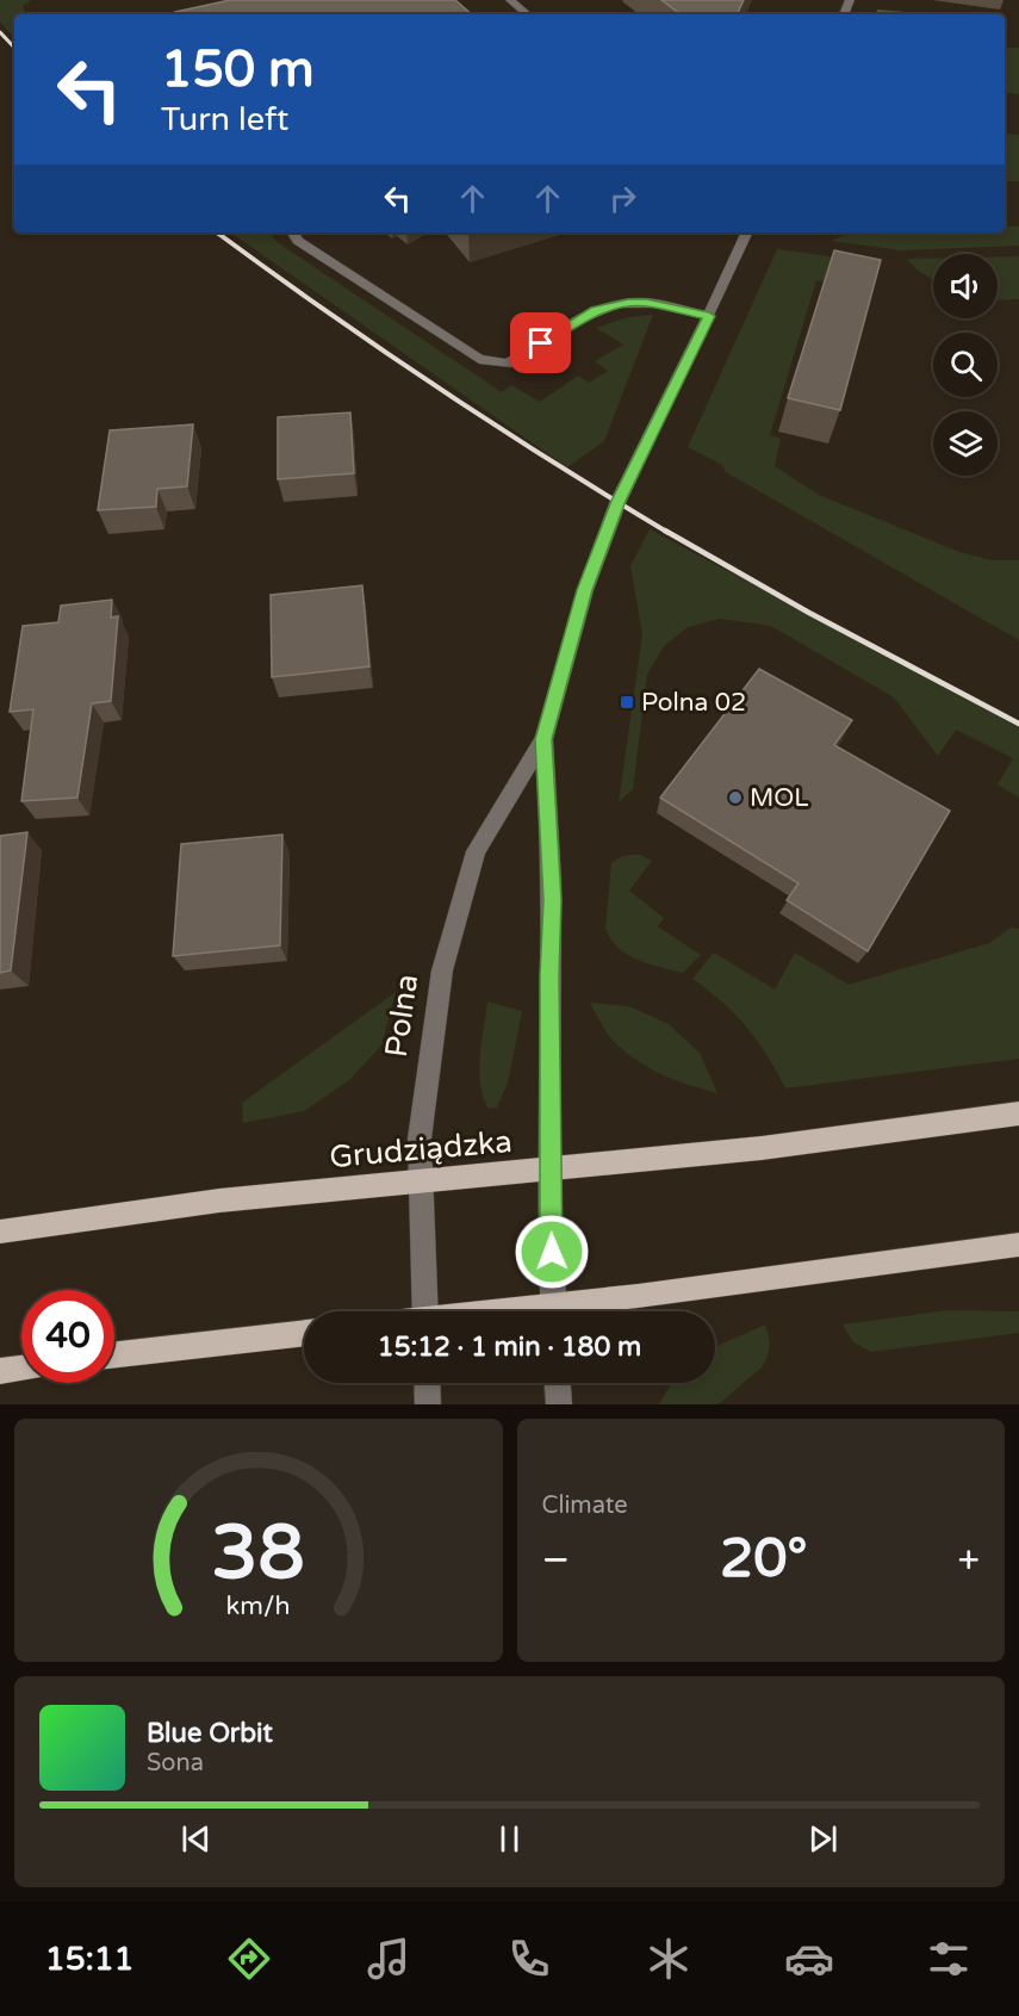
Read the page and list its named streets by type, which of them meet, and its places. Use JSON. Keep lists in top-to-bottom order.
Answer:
{
  "streets": {
    "main road": ["Grudziądzka"],
    "street": ["Polna"]
  },
  "crossings": [
    ["Polna", "Grudziądzka"]
  ],
  "places": {
    "transit": ["Polna 02"],
    "other": ["MOL"]
  },
  "page": {
    "turn": ["150 m", "Turn left"],
    "limit": "40",
    "trip": "15:12 · 1 min · 180 m",
    "tile": "Climate",
    "heat": ["−", "20°", "+"],
    "song": ["Blue Orbit", "Sona"],
    "tabs": "15:11",
    "gauge": ["38", "km/h"]
  }
}
